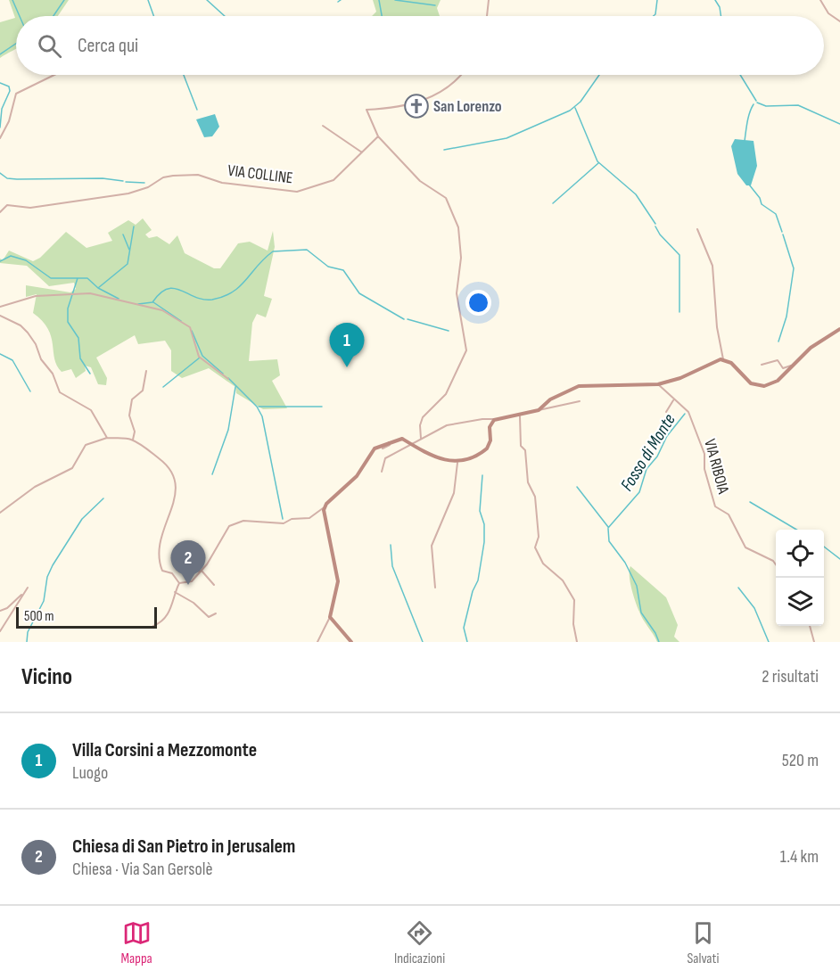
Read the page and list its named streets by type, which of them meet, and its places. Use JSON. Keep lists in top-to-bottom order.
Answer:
{
  "streets": {
    "street": ["VIA COLLINE", "VIA RIBOIA"]
  },
  "water": ["Fosso di Monte"],
  "places": {
    "church": ["San Lorenzo"]
  },
  "scale_bar": "500 m",
  "page": {
    "search": "Cerca qui",
    "pins": ["1", "2"],
    "scale": "500 m",
    "heading": ["Vicino", "2 risultati"],
    "list": [
      {
        "mark": "1",
        "name": "Villa Corsini a Mezzomonte",
        "note": "Luogo",
        "value": "520 m"
      },
      {
        "mark": "2",
        "name": "Chiesa di San Pietro in Jerusalem",
        "note": "Chiesa · Via San Gersolè",
        "value": "1.4 km"
      }
    ],
    "nav": ["Mappa", "Indicazioni", "Salvati"]
  }
}
